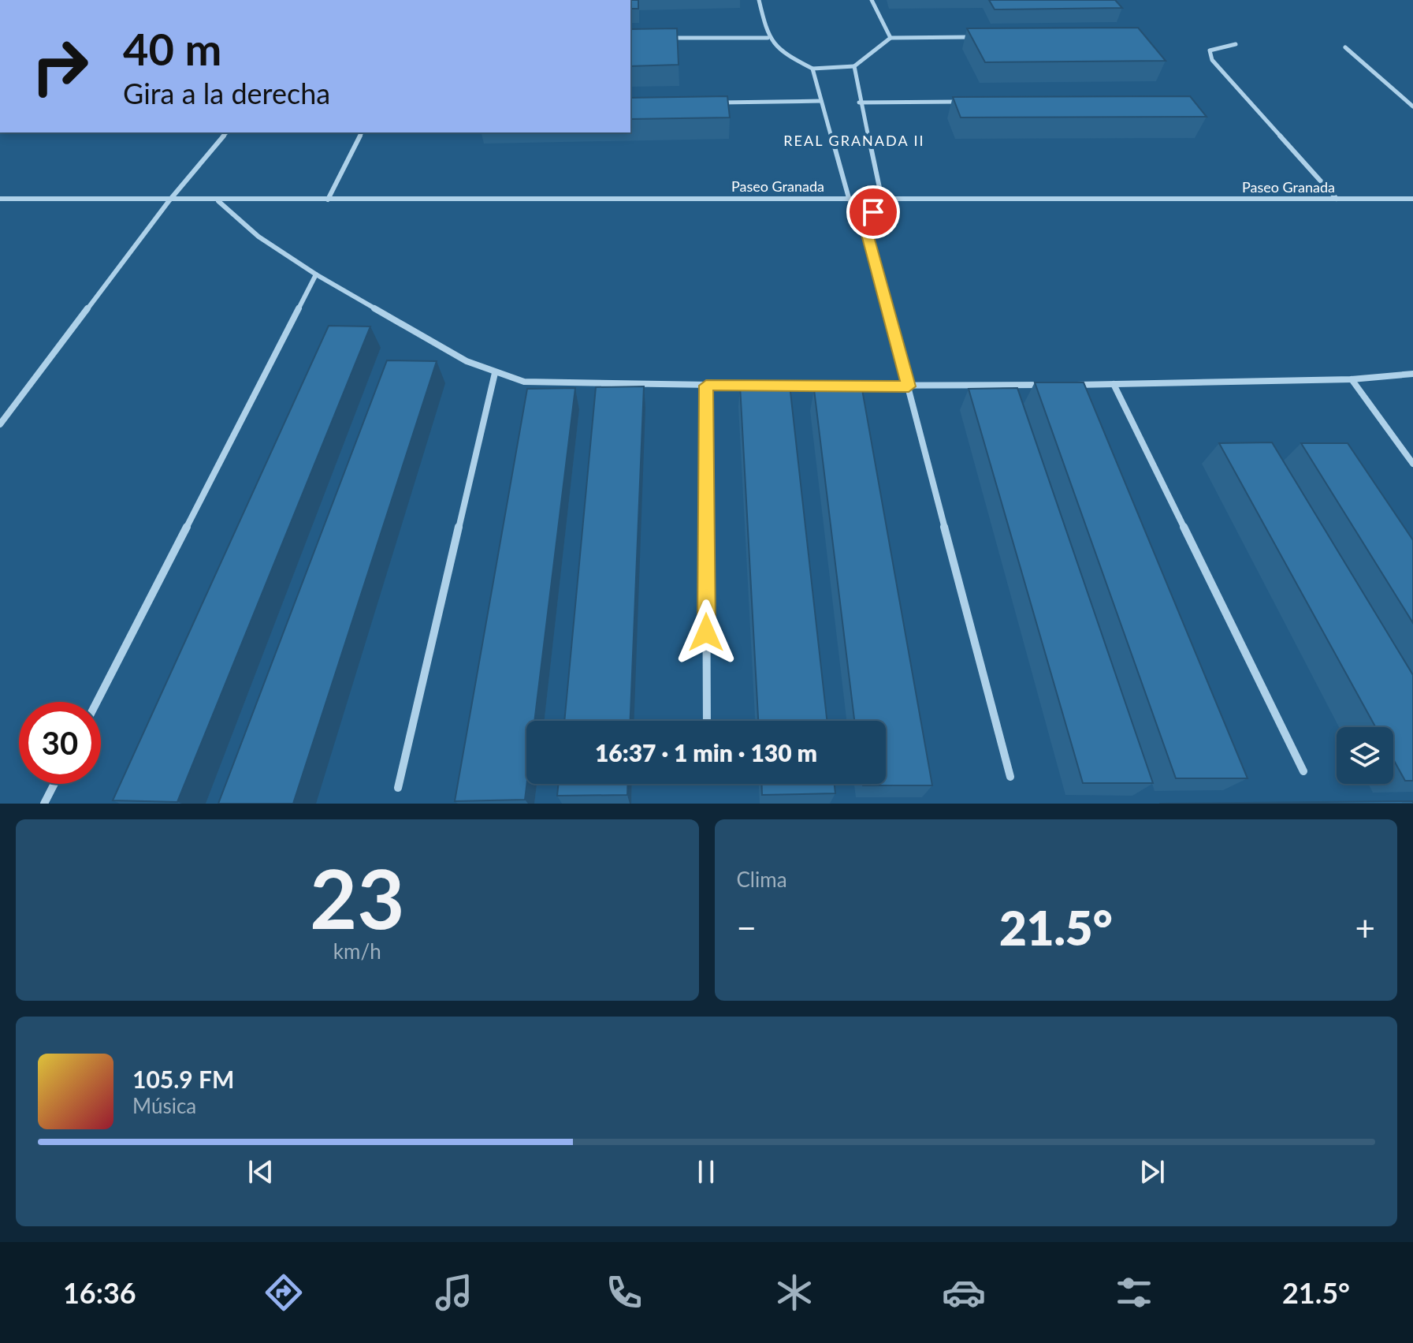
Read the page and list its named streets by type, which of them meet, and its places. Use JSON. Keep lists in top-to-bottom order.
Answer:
{
  "streets": {
    "street": ["Paseo Granada"]
  },
  "districts": ["REAL GRANADA II"],
  "page": {
    "turn": ["40 m", "Gira a la derecha"],
    "limit": "30",
    "trip": "16:37 · 1 min · 130 m",
    "tile": [
      ["23", "km/h"],
      "Clima"
    ],
    "heat": ["−", "21.5°", "+"],
    "song": ["105.9 FM", "Música"],
    "tabs": ["16:36", "21.5°"]
  }
}
